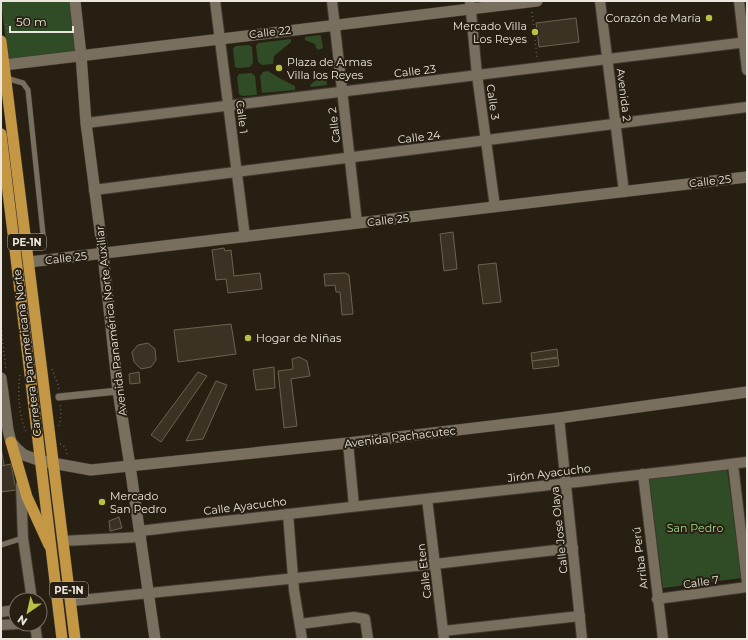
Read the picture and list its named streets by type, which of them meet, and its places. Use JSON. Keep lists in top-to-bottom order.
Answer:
{
  "streets": {
    "highway": ["PE-1N", "Carretera Panamericana Norte"],
    "street": [
      "Calle 22",
      "Calle 23",
      "Avenida 2",
      "Calle 3",
      "Calle 1",
      "Calle 2",
      "Calle 24",
      "Calle 25",
      "Avenida Panamérica Norte Auxiliar",
      "Avenida Pachacutec",
      "Jirón Ayacucho",
      "Calle Ayacucho",
      "Calle Jose Olaya",
      "Arriba Perú",
      "Calle Eten",
      "Calle 7"
    ]
  },
  "crossings": [
    ["Calle 22", "Calle 3"],
    ["Calle 22", "Calle 1"],
    ["Calle 22", "Calle 2"],
    ["Calle 22", "Avenida Panamérica Norte Auxiliar"],
    ["Calle 22", "Carretera Panamericana Norte"],
    ["Calle 23", "Avenida 2"],
    ["Calle 23", "Calle 3"],
    ["Calle 23", "Calle 1"],
    ["Calle 23", "Calle 2"],
    ["Calle 23", "Avenida Panamérica Norte Auxiliar"],
    ["Avenida 2", "Calle 24"],
    ["Avenida 2", "Calle 25"],
    ["Calle 3", "Calle 24"],
    ["Calle 3", "Calle 25"],
    ["Calle 1", "Calle 24"],
    ["Calle 1", "Calle 25"],
    ["Calle 2", "Calle 24"],
    ["Calle 2", "Calle 25"],
    ["Calle 24", "Avenida Panamérica Norte Auxiliar"],
    ["Calle 25", "Avenida Panamérica Norte Auxiliar"],
    ["Calle 25", "Carretera Panamericana Norte"],
    ["Avenida Panamérica Norte Auxiliar", "Avenida Pachacutec"],
    ["Avenida Panamérica Norte Auxiliar", "Calle Ayacucho"],
    ["Carretera Panamericana Norte", "Avenida Pachacutec"],
    ["Carretera Panamericana Norte", "Calle Ayacucho"],
    ["Avenida Pachacutec", "Calle Jose Olaya"],
    ["Jirón Ayacucho", "Calle Ayacucho"],
    ["Jirón Ayacucho", "Calle Jose Olaya"],
    ["Jirón Ayacucho", "Arriba Perú"],
    ["Jirón Ayacucho", "Calle Eten"],
    ["Arriba Perú", "Calle 7"]
  ],
  "parks": ["San Pedro"],
  "places": [
    "Corazón de María",
    "Mercado Villa Los Reyes",
    "Plaza de Armas Villa los Reyes",
    "Hogar de Niñas",
    "Mercado San Pedro"
  ],
  "scale_bar": "50 m",
  "north": "bottom left"
}
